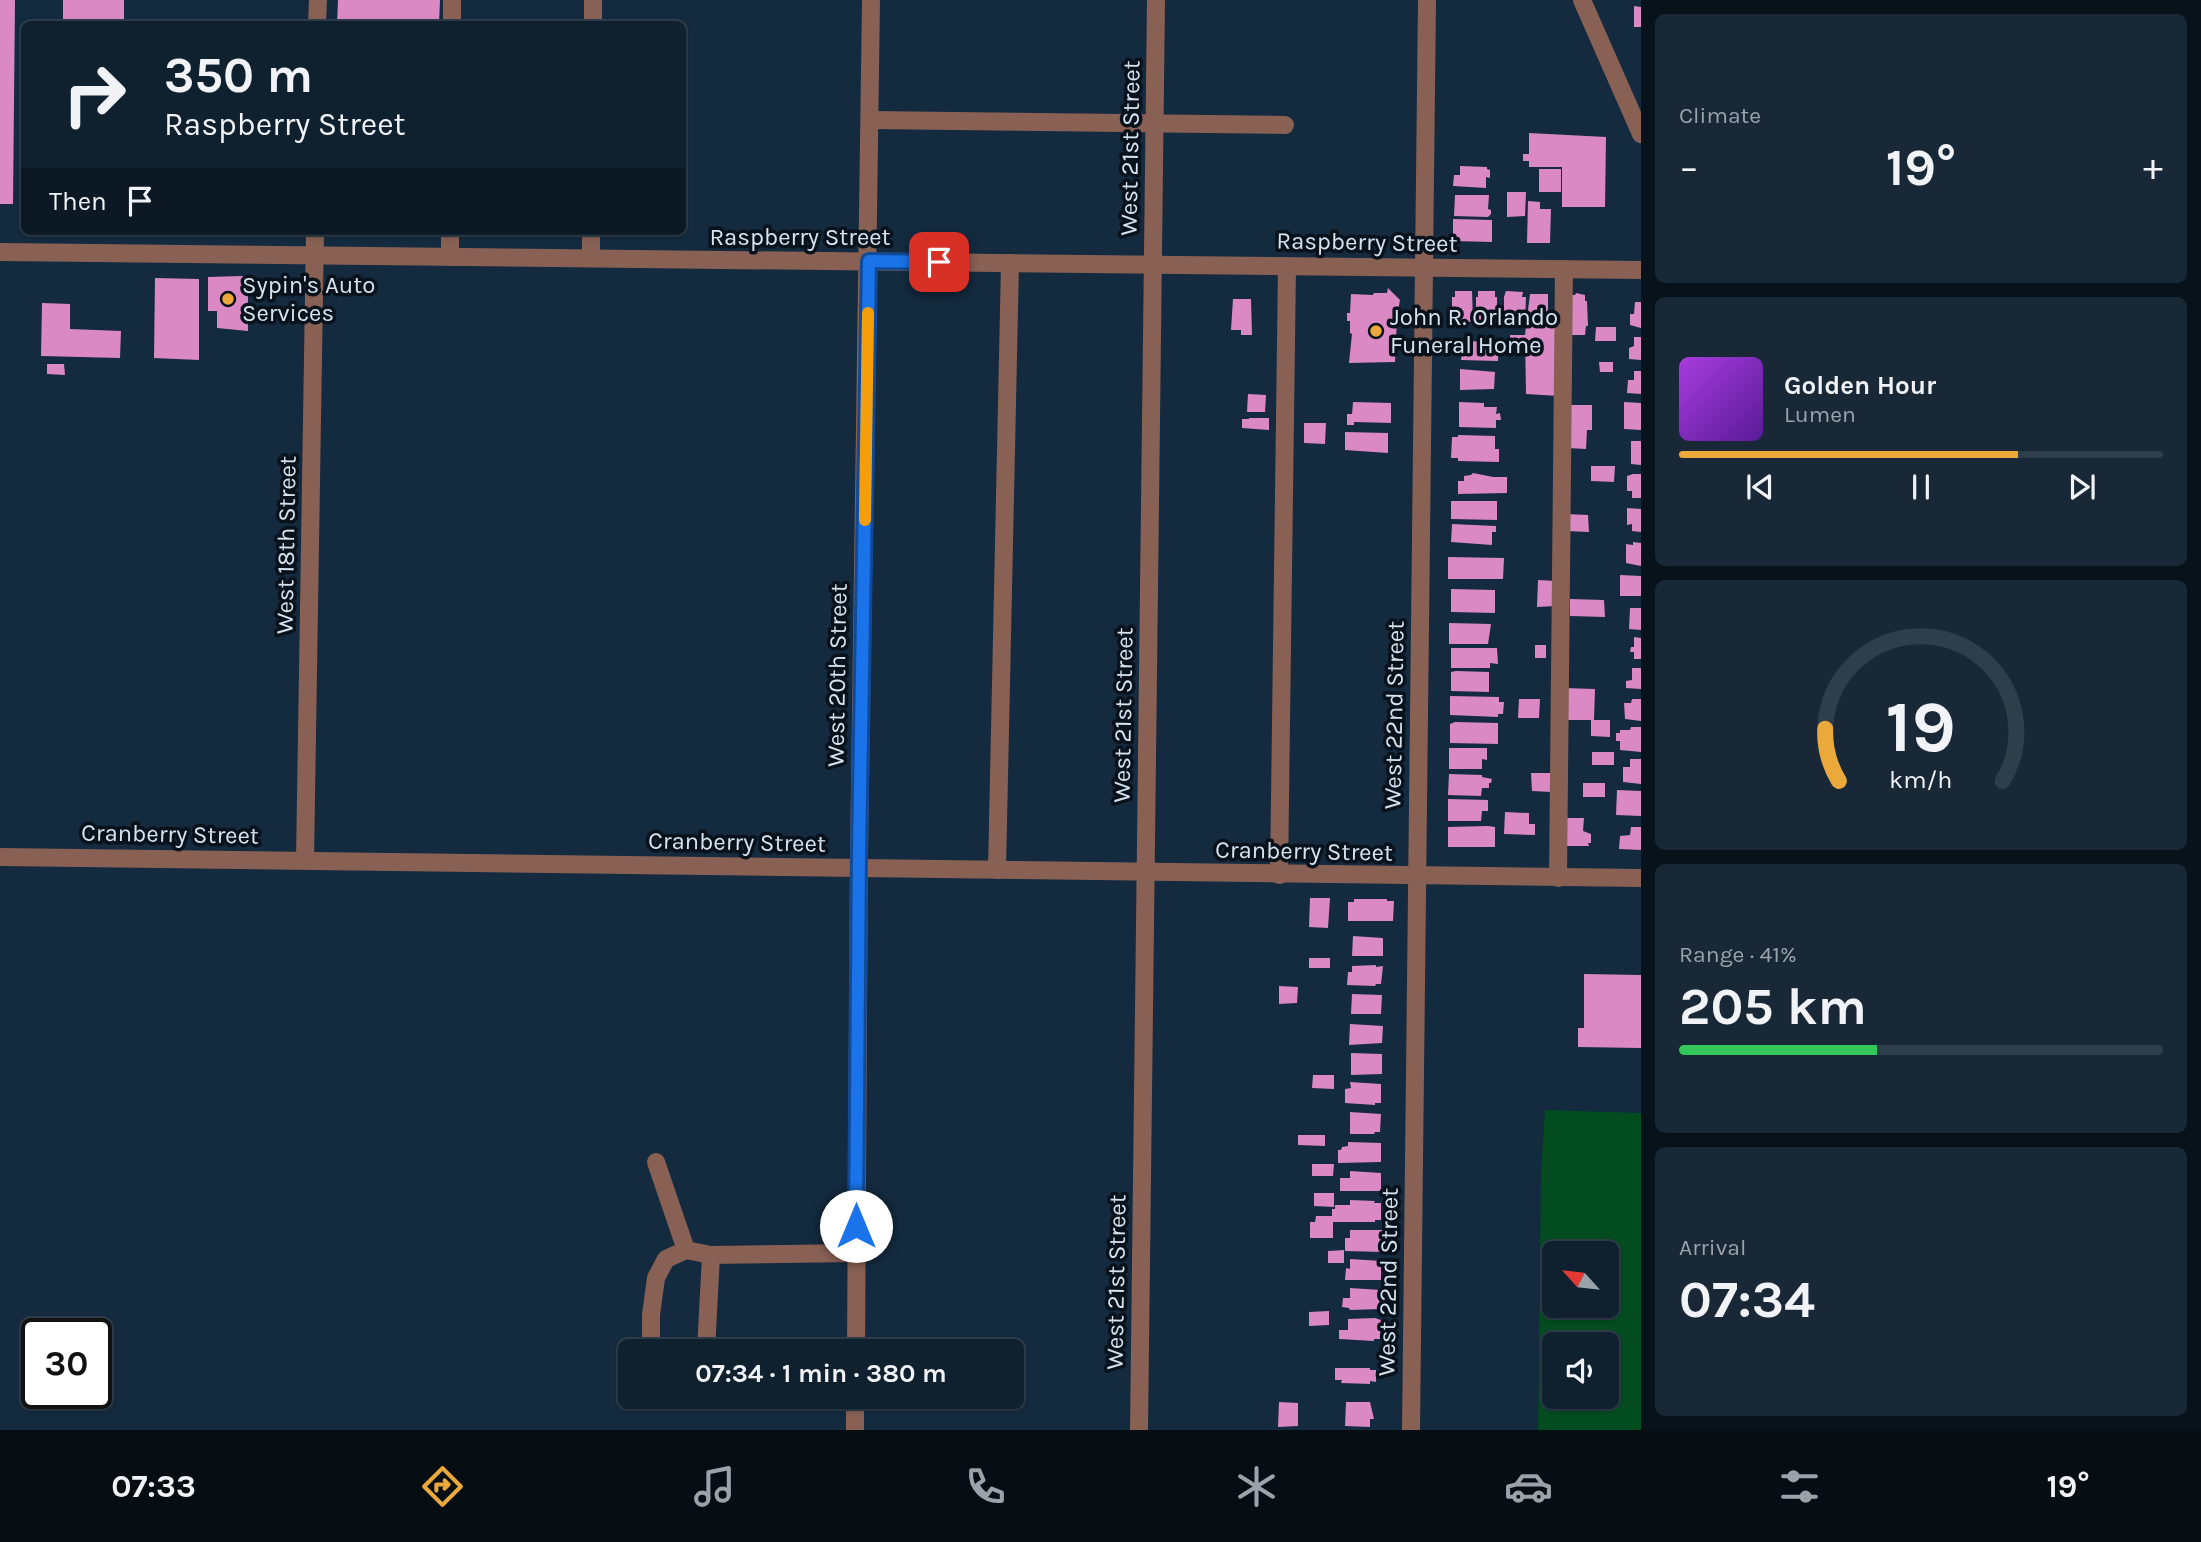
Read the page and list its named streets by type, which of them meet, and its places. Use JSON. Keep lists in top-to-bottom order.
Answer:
{
  "streets": {
    "street": [
      "West 21st Street",
      "Raspberry Street",
      "West 18th Street",
      "West 20th Street",
      "West 22nd Street",
      "Cranberry Street"
    ]
  },
  "crossings": [
    ["West 21st Street", "Raspberry Street"],
    ["West 21st Street", "Cranberry Street"],
    ["Raspberry Street", "West 18th Street"],
    ["Raspberry Street", "West 20th Street"],
    ["Raspberry Street", "West 22nd Street"],
    ["West 18th Street", "Cranberry Street"],
    ["West 20th Street", "Cranberry Street"],
    ["West 22nd Street", "Cranberry Street"]
  ],
  "places": ["Sypin's Auto Services", "John R. Orlando Funeral Home"],
  "north": "top left",
  "page": {
    "tile": [
      "Climate",
      ["Range · 41%", "205 km"],
      ["Arrival", "07:34"]
    ],
    "turn": ["350 m", "Raspberry Street"],
    "heat": ["−", "19°", "+"],
    "then": "Then",
    "song": ["Golden Hour", "Lumen"],
    "limit": "30",
    "trip": "07:34 · 1 min · 380 m",
    "tabs": ["07:33", "19°"],
    "gauge": ["19", "km/h"]
  }
}
